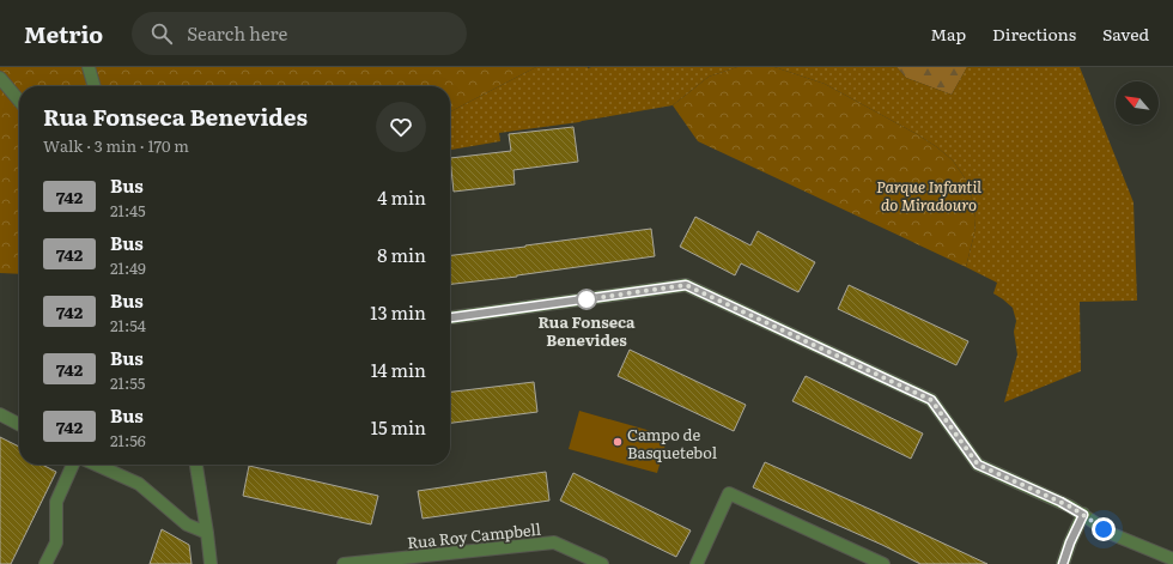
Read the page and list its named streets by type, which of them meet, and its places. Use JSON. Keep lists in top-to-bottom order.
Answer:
{
  "streets": {
    "street": ["Rua Roy Campbell"]
  },
  "parks": ["Parque Infantil do Miradouro"],
  "places": ["Rua Fonseca Benevides", "Campo de Basquetebol"],
  "lines": ["bus line 742"],
  "north": "top left",
  "page": {
    "header": "Metrio",
    "search": "Search here",
    "nav": ["Map", "Directions", "Saved"],
    "heading": ["Rua Fonseca Benevides", "Walk · 3 min · 170 m"],
    "list": [
      {
        "mark": "742",
        "name": "Bus",
        "note": "21:45",
        "value": "4 min"
      },
      {
        "mark": "742",
        "name": "Bus",
        "note": "21:49",
        "value": "8 min"
      },
      {
        "mark": "742",
        "name": "Bus",
        "note": "21:54",
        "value": "13 min"
      },
      {
        "mark": "742",
        "name": "Bus",
        "note": "21:55",
        "value": "14 min"
      },
      {
        "mark": "742",
        "name": "Bus",
        "note": "21:56",
        "value": "15 min"
      }
    ]
  }
}
